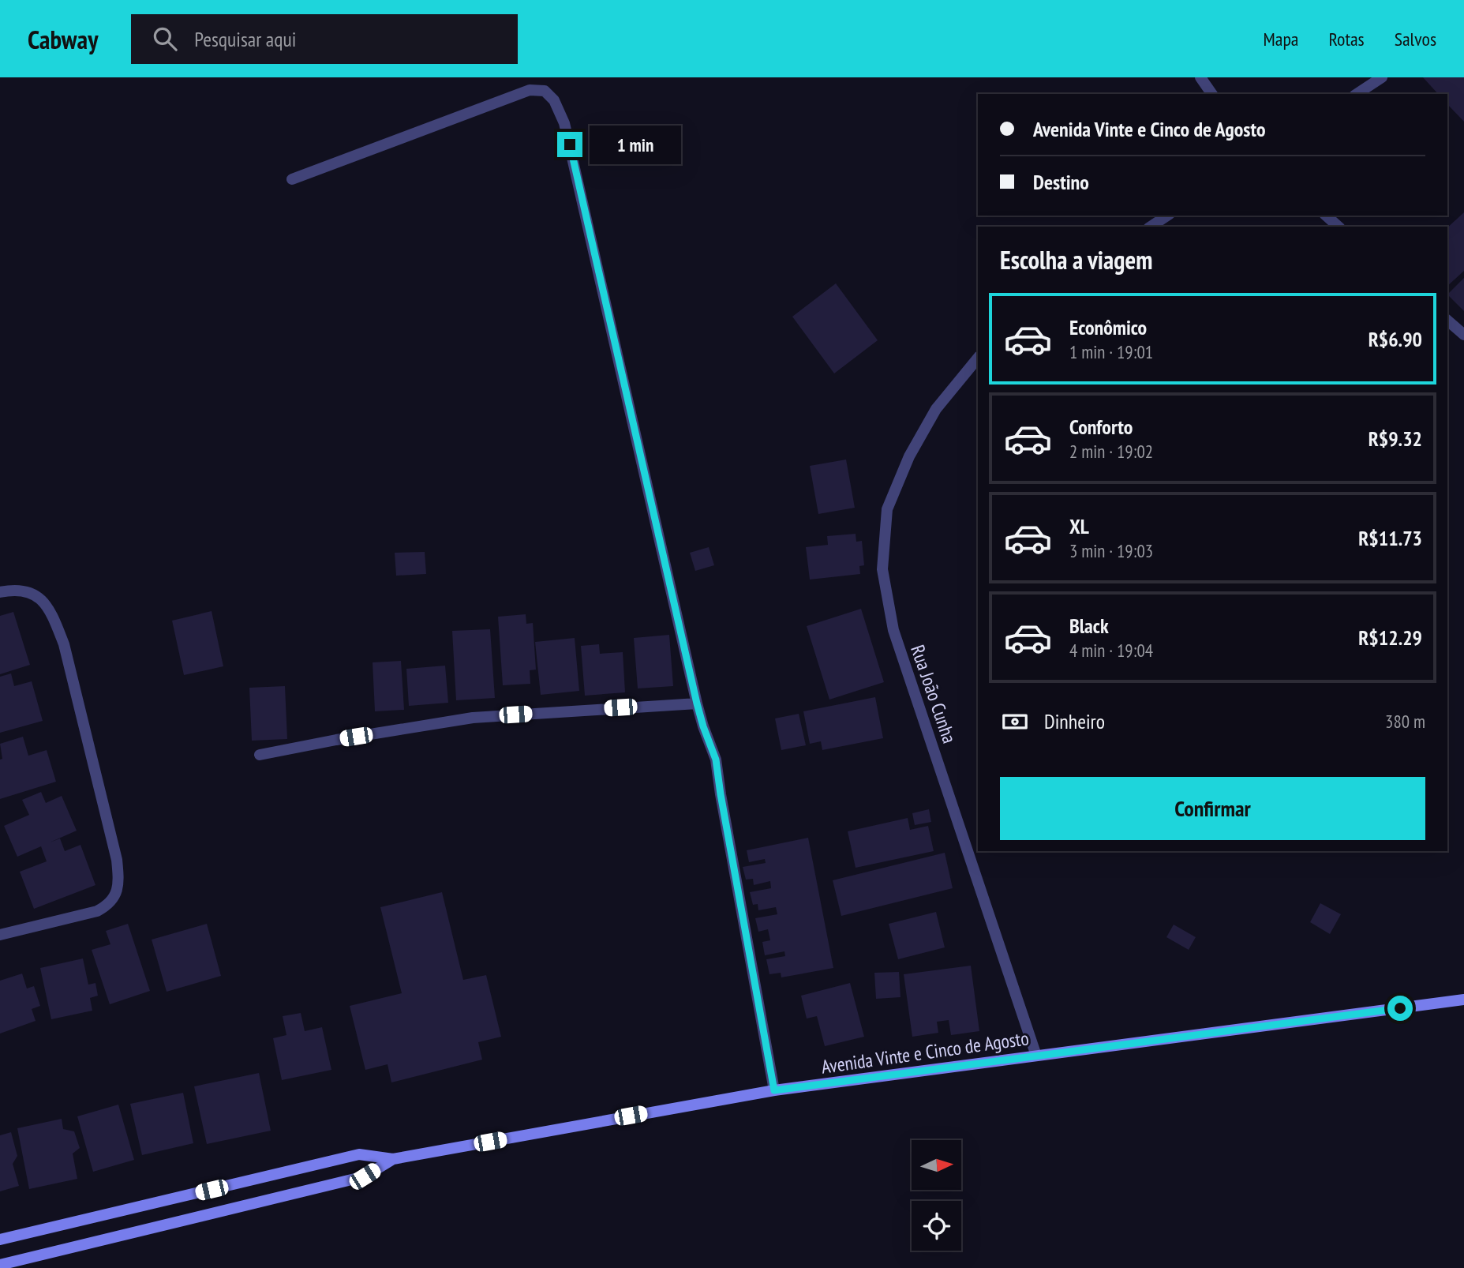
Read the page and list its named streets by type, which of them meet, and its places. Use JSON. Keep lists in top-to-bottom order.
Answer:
{
  "streets": {
    "main road": ["Avenida Vinte e Cinco de Agosto"],
    "street": ["Rua João Cunha"]
  },
  "crossings": [
    ["Rua João Cunha", "Avenida Vinte e Cinco de Agosto"]
  ],
  "north": "right",
  "page": {
    "header": "Cabway",
    "search": "Pesquisar aqui",
    "nav": ["Mapa", "Rotas", "Salvos"],
    "banner": ["Avenida Vinte e Cinco de Agosto", "Destino"],
    "bubble": "1 min",
    "heading": "Escolha a viagem",
    "list": [
      {
        "name": "Econômico",
        "note": "1 min · 19:01",
        "value": "R$6.90"
      },
      {
        "name": "Conforto",
        "note": "2 min · 19:02",
        "value": "R$9.32"
      },
      {
        "name": "XL",
        "note": "3 min · 19:03",
        "value": "R$11.73"
      },
      {
        "name": "Black",
        "note": "4 min · 19:04",
        "value": "R$12.29"
      }
    ],
    "pay": ["Dinheiro", "380 m"],
    "buttons": "Confirmar"
  }
}
